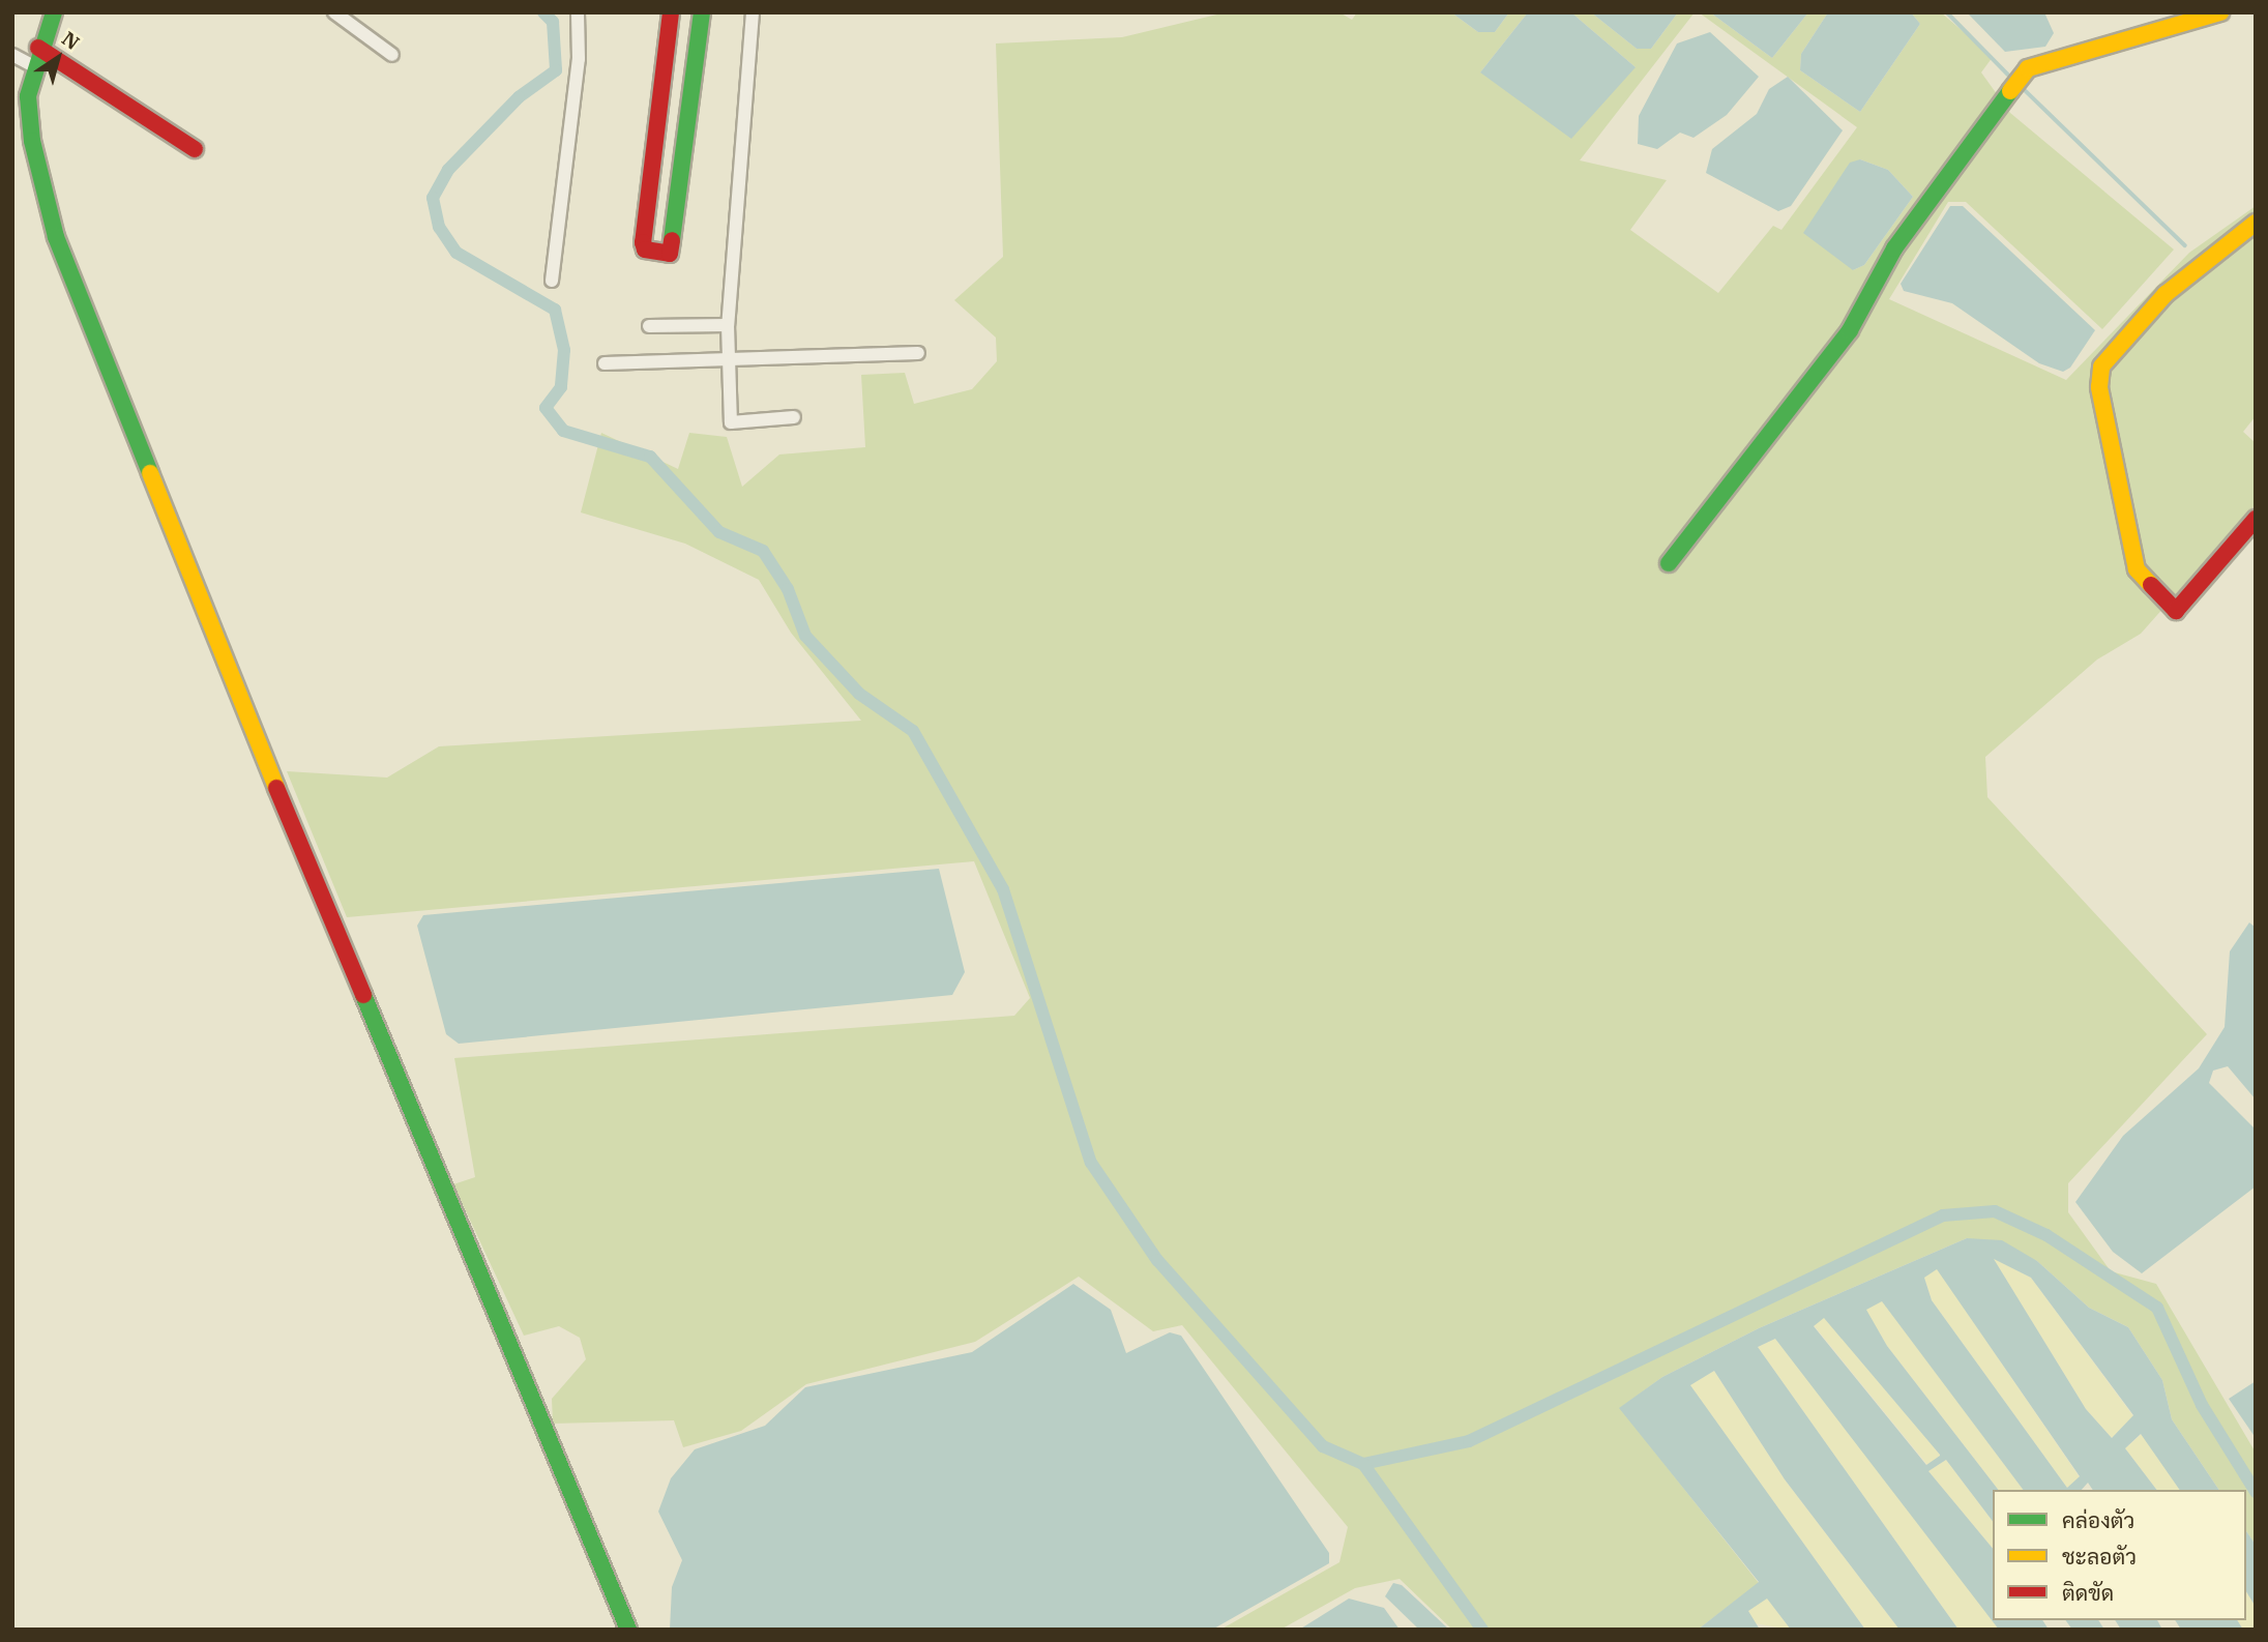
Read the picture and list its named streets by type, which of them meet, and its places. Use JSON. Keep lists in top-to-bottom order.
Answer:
{
  "legend": ["คล่องตัว", "ชะลอตัว", "ติดขัด"],
  "north": "top right"
}
